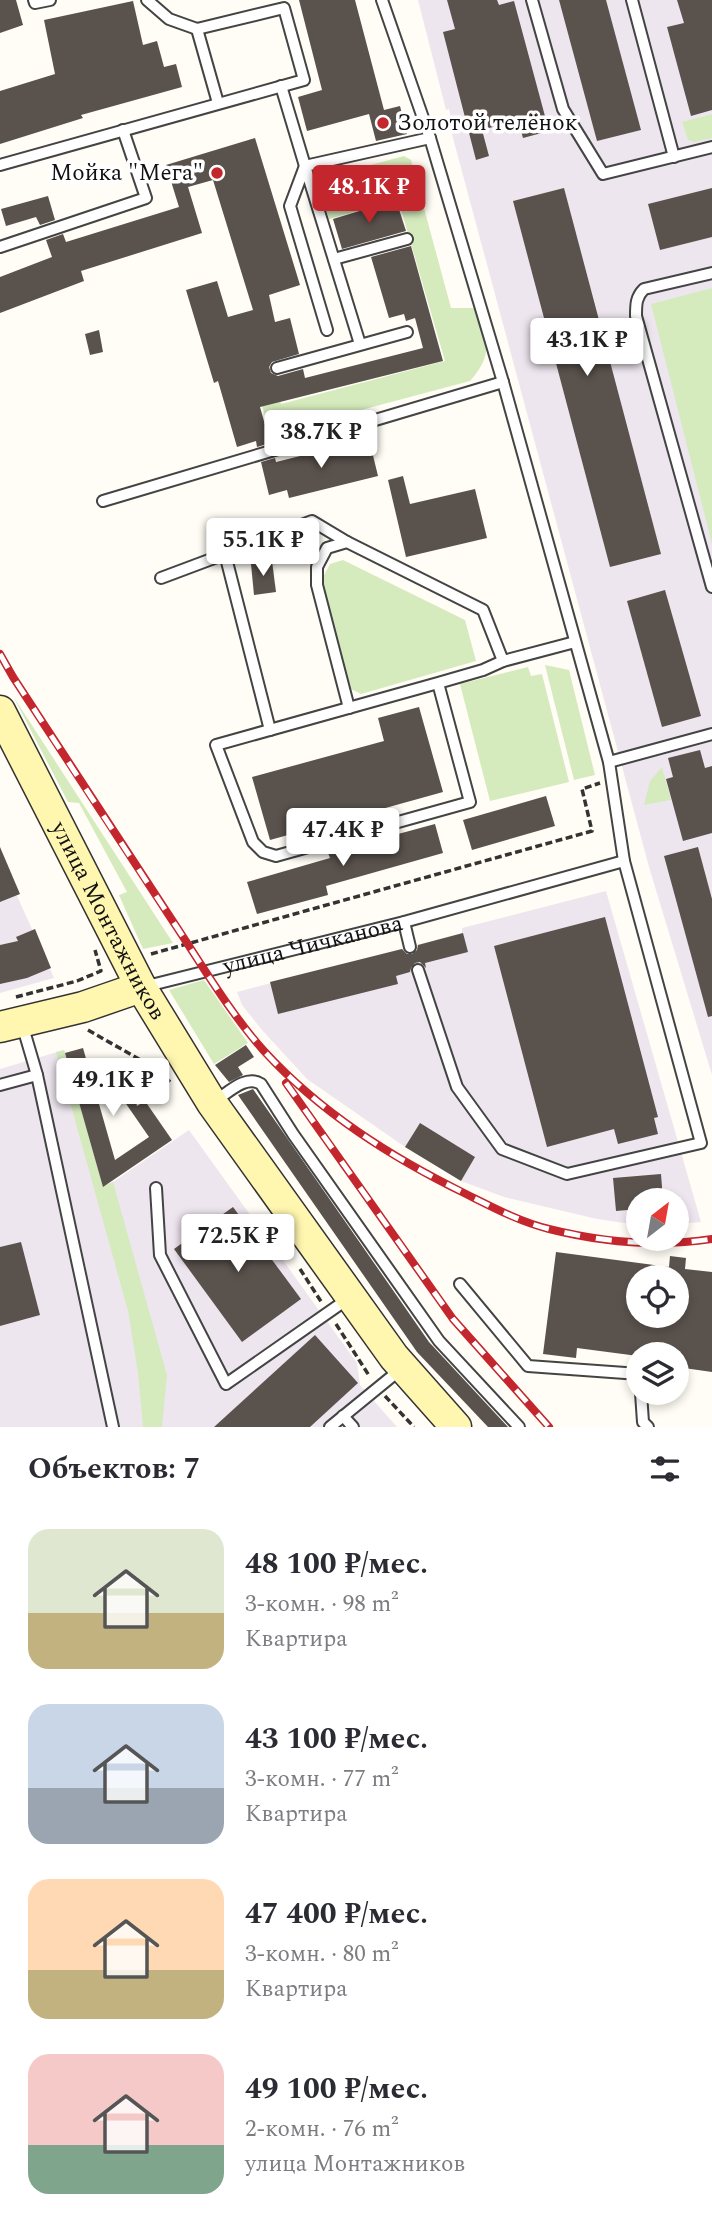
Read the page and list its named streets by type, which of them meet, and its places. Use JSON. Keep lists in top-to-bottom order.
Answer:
{
  "streets": {
    "main road": ["улица Монтажников", "улица Чичканова"]
  },
  "crossings": [
    ["улица Монтажников", "улица Чичканова"]
  ],
  "places": ["Золотой телёнок", "Мойка \"Мега\""],
  "north": "top right",
  "page": {
    "price": [
      "48.1K ₽",
      "43.1K ₽",
      "38.7K ₽",
      "55.1K ₽",
      "47.4K ₽",
      "49.1K ₽",
      "72.5K ₽"
    ],
    "heading": "Объектов: 7",
    "list": [
      {
        "name": "48 100 ₽/мес.",
        "note": "3-комн. · 98 m² · Квартира"
      },
      {
        "name": "43 100 ₽/мес.",
        "note": "3-комн. · 77 m² · Квартира"
      },
      {
        "name": "47 400 ₽/мес.",
        "note": "3-комн. · 80 m² · Квартира"
      },
      {
        "name": "49 100 ₽/мес.",
        "note": "2-комн. · 76 m² · улица Монтажников"
      }
    ]
  }
}
